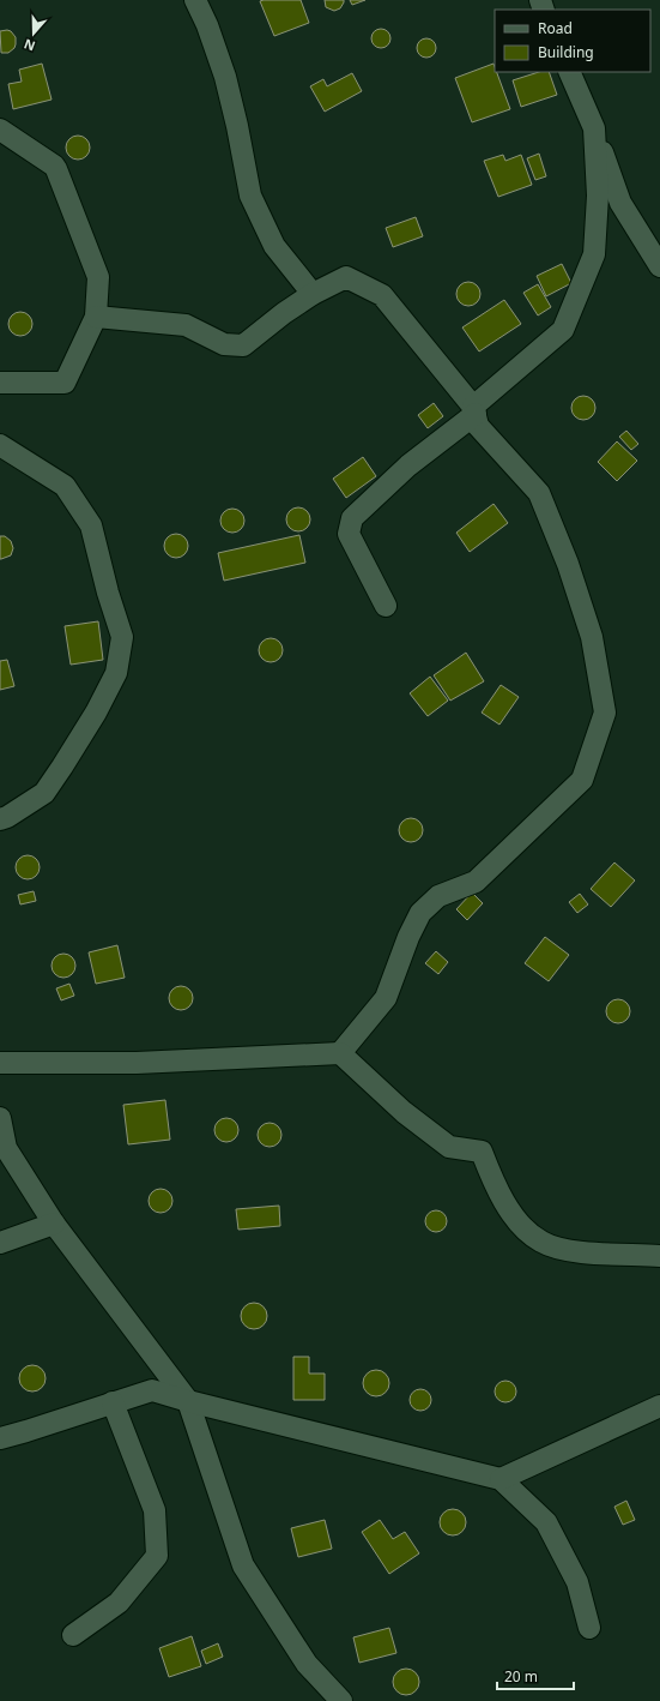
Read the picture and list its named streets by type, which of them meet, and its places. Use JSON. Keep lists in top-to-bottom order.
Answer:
{
  "legend": ["Road", "Building"],
  "scale_bar": "20 m",
  "north": "bottom"
}
